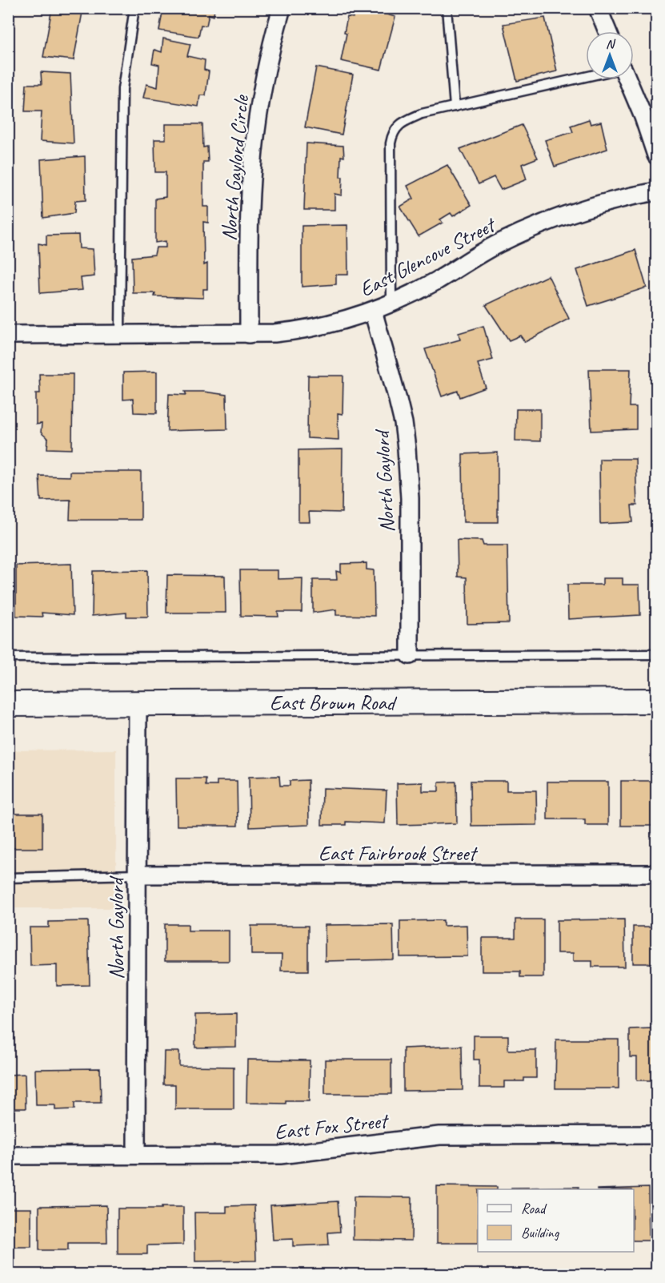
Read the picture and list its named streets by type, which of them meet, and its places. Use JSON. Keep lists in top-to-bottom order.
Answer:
{
  "streets": {
    "main road": ["East Brown Road"],
    "street": [
      "North Gaylord Circle",
      "East Glencove Street",
      "North Gaylord",
      "East Fairbrook Street",
      "East Fox Street"
    ]
  },
  "crossings": [
    ["North Gaylord Circle", "East Glencove Street"],
    ["East Glencove Street", "North Gaylord"],
    ["North Gaylord", "East Brown Road"],
    ["North Gaylord", "East Fairbrook Street"],
    ["North Gaylord", "East Fox Street"]
  ],
  "legend": ["Road", "Building"],
  "north": "top"
}
